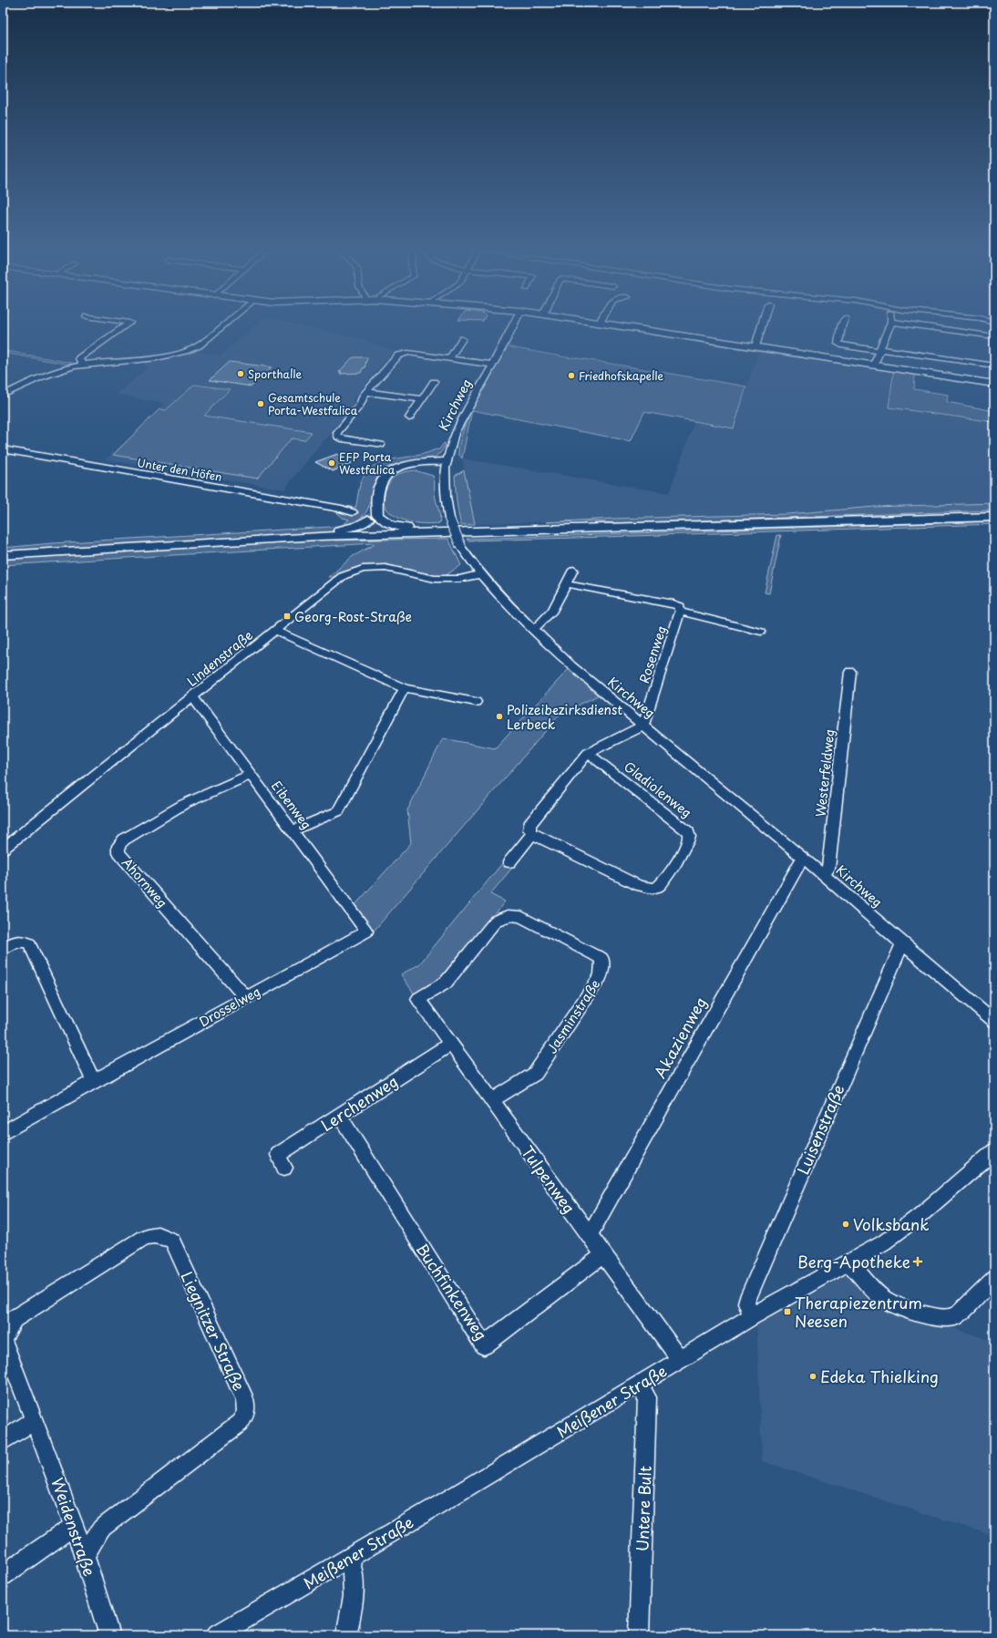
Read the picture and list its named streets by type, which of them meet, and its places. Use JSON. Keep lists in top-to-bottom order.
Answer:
{
  "streets": {
    "street": [
      "Kirchweg",
      "Unter den Höfen",
      "Rosenweg",
      "Lindenstraße",
      "Westerfeldweg",
      "Gladiolenweg",
      "Eibenweg",
      "Ahornweg",
      "Drosselweg",
      "Jasminstraße",
      "Akazienweg",
      "Lerchenweg",
      "Luisenstraße",
      "Tulpenweg",
      "Buchfinkenweg",
      "Liegnitzer Straße",
      "Meißener Straße",
      "Untere Bult",
      "Weidenstraße"
    ]
  },
  "crossings": [
    ["Kirchweg", "Rosenweg"],
    ["Kirchweg", "Lindenstraße"],
    ["Kirchweg", "Westerfeldweg"],
    ["Kirchweg", "Akazienweg"],
    ["Kirchweg", "Luisenstraße"],
    ["Lindenstraße", "Eibenweg"],
    ["Eibenweg", "Ahornweg"],
    ["Eibenweg", "Drosselweg"],
    ["Ahornweg", "Drosselweg"],
    ["Jasminstraße", "Tulpenweg"],
    ["Akazienweg", "Tulpenweg"],
    ["Lerchenweg", "Tulpenweg"],
    ["Lerchenweg", "Buchfinkenweg"],
    ["Luisenstraße", "Meißener Straße"],
    ["Tulpenweg", "Buchfinkenweg"],
    ["Tulpenweg", "Meißener Straße"],
    ["Liegnitzer Straße", "Weidenstraße"],
    ["Meißener Straße", "Untere Bult"]
  ],
  "places": {
    "other": [
      "Sporthalle",
      "Friedhofskapelle",
      "Gesamtschule Porta-Westfalica",
      "EFP Porta Westfalica",
      "Polizeibezirksdienst Lerbeck",
      "Volksbank",
      "Edeka Thielking"
    ],
    "transit": ["Georg-Rost-Straße", "Therapiezentrum Neesen"],
    "health": ["Berg-Apotheke"]
  }
}
